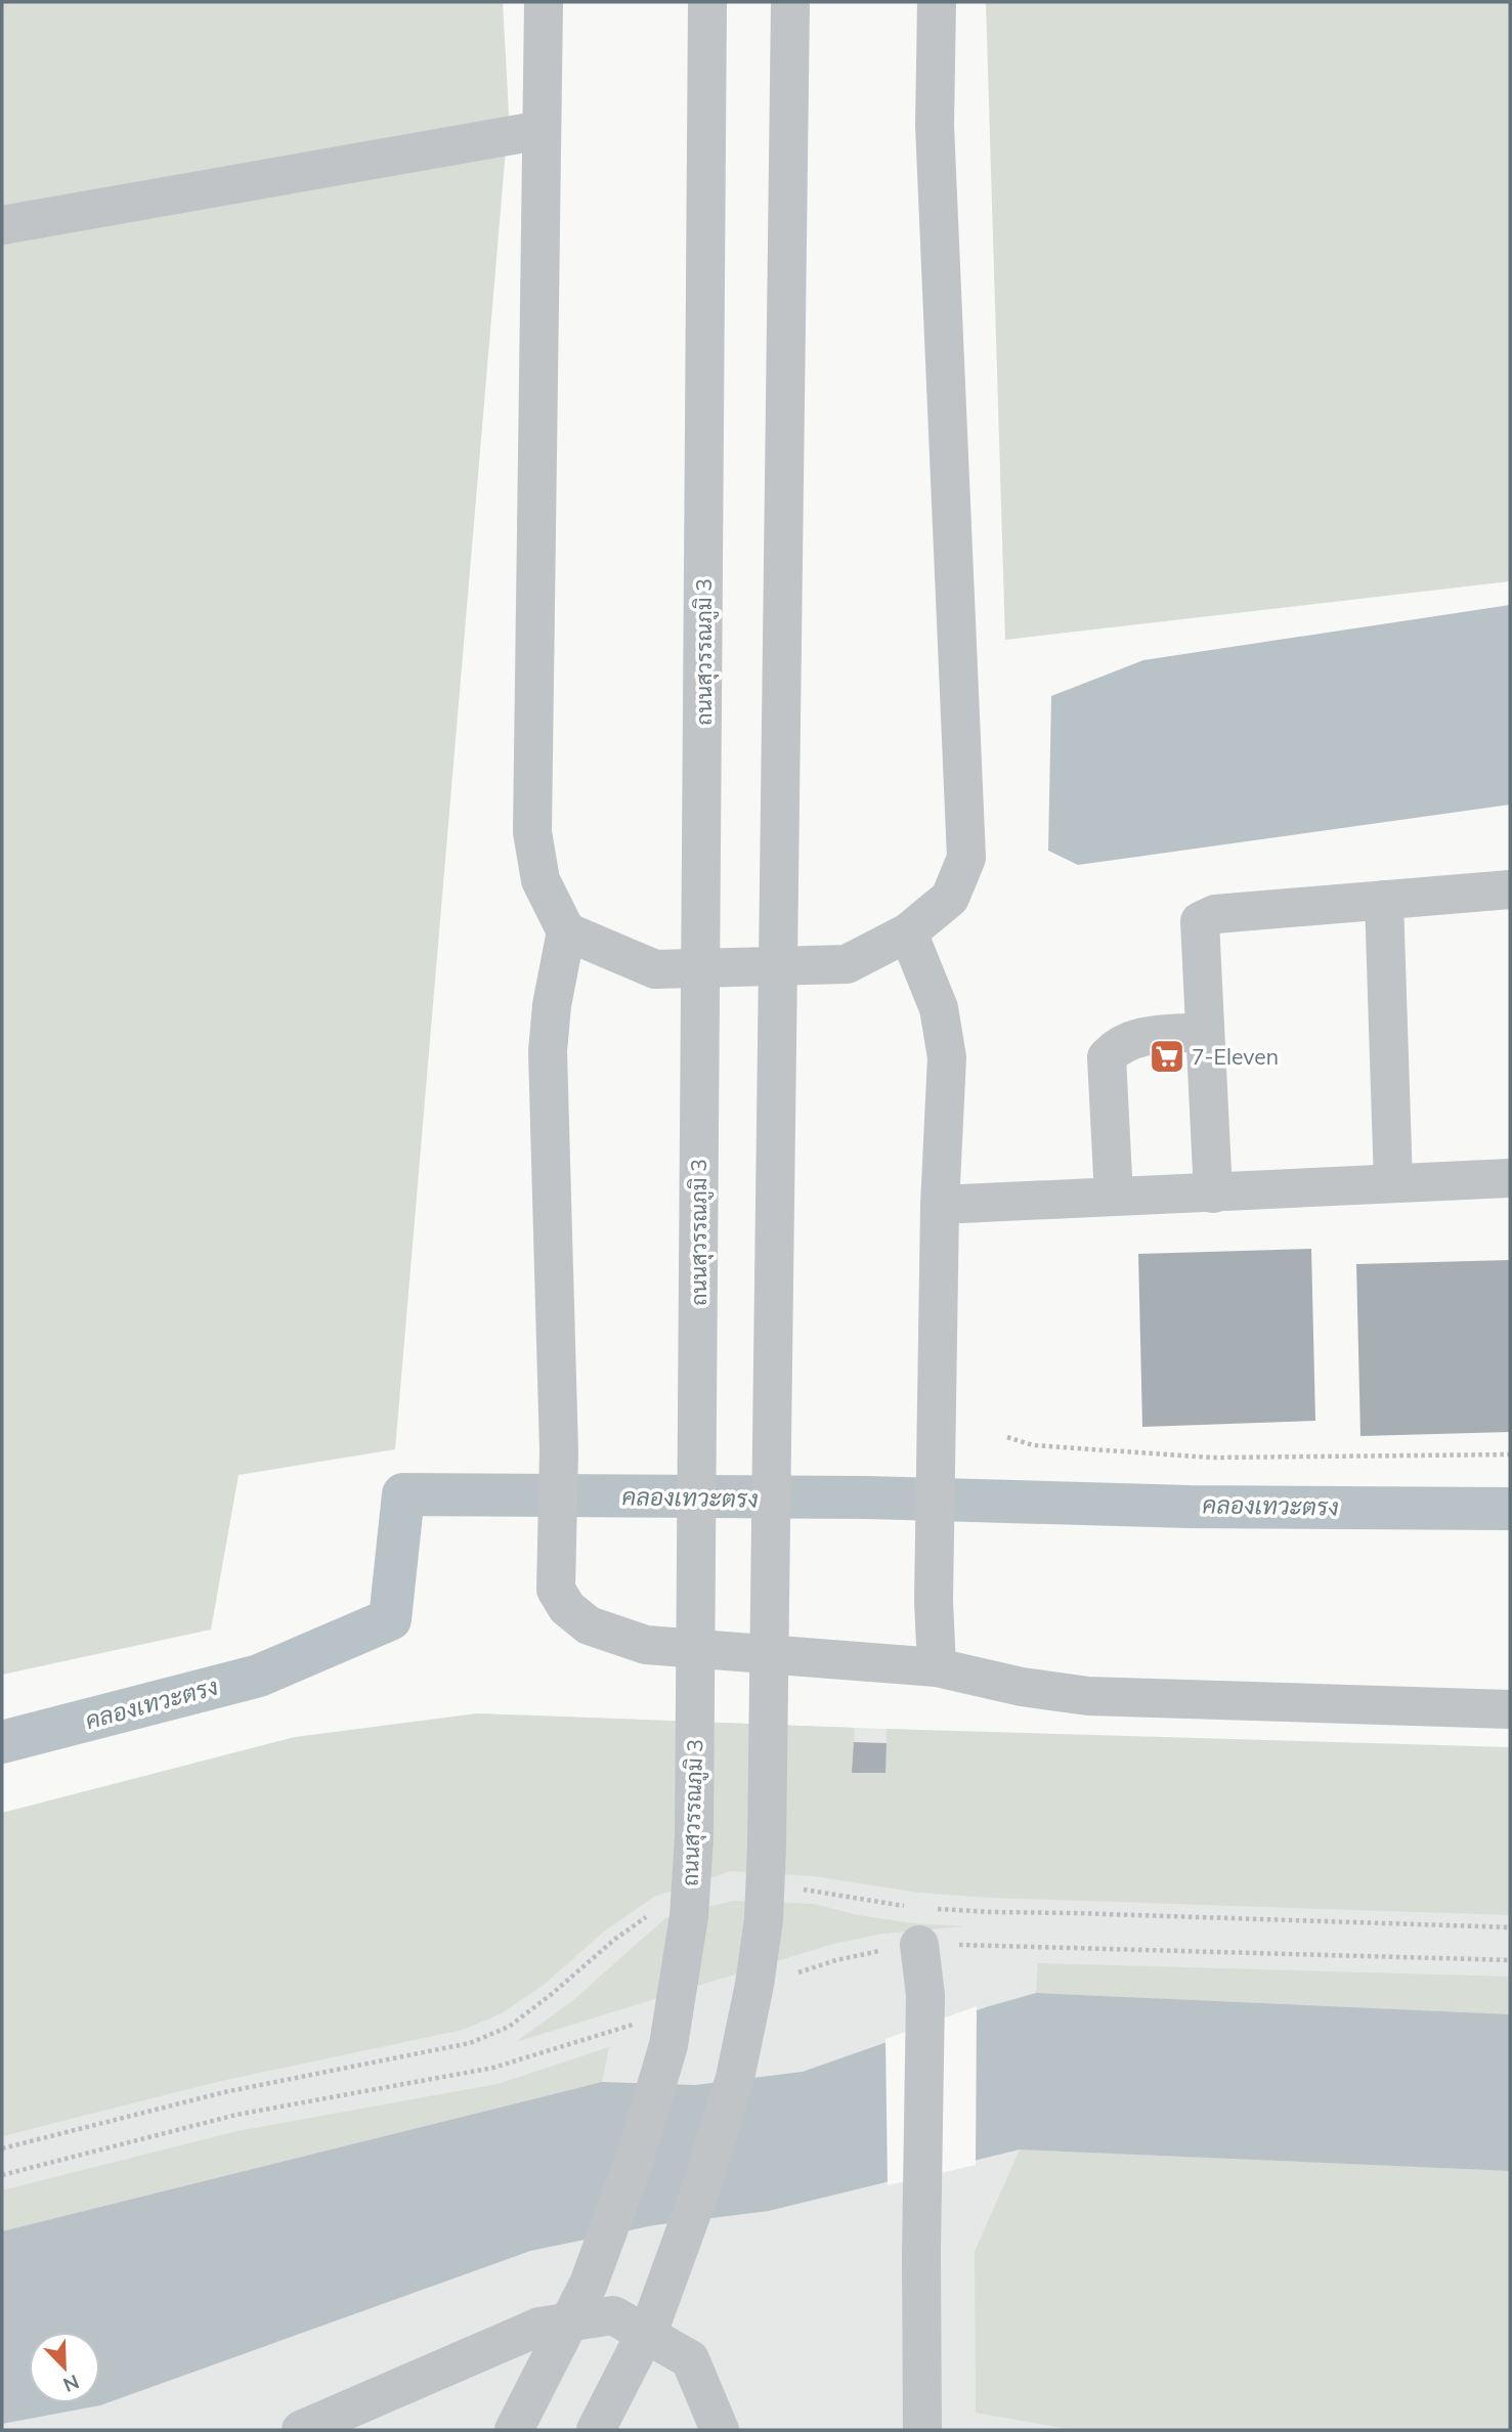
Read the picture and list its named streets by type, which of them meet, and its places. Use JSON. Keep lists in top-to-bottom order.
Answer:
{
  "streets": {
    "street": ["ถนนสุวรรณภูมิ 3"]
  },
  "water": ["คลองเทวะตรง"],
  "places": {
    "supermarket": ["7-Eleven"]
  },
  "north": "bottom right"
}
